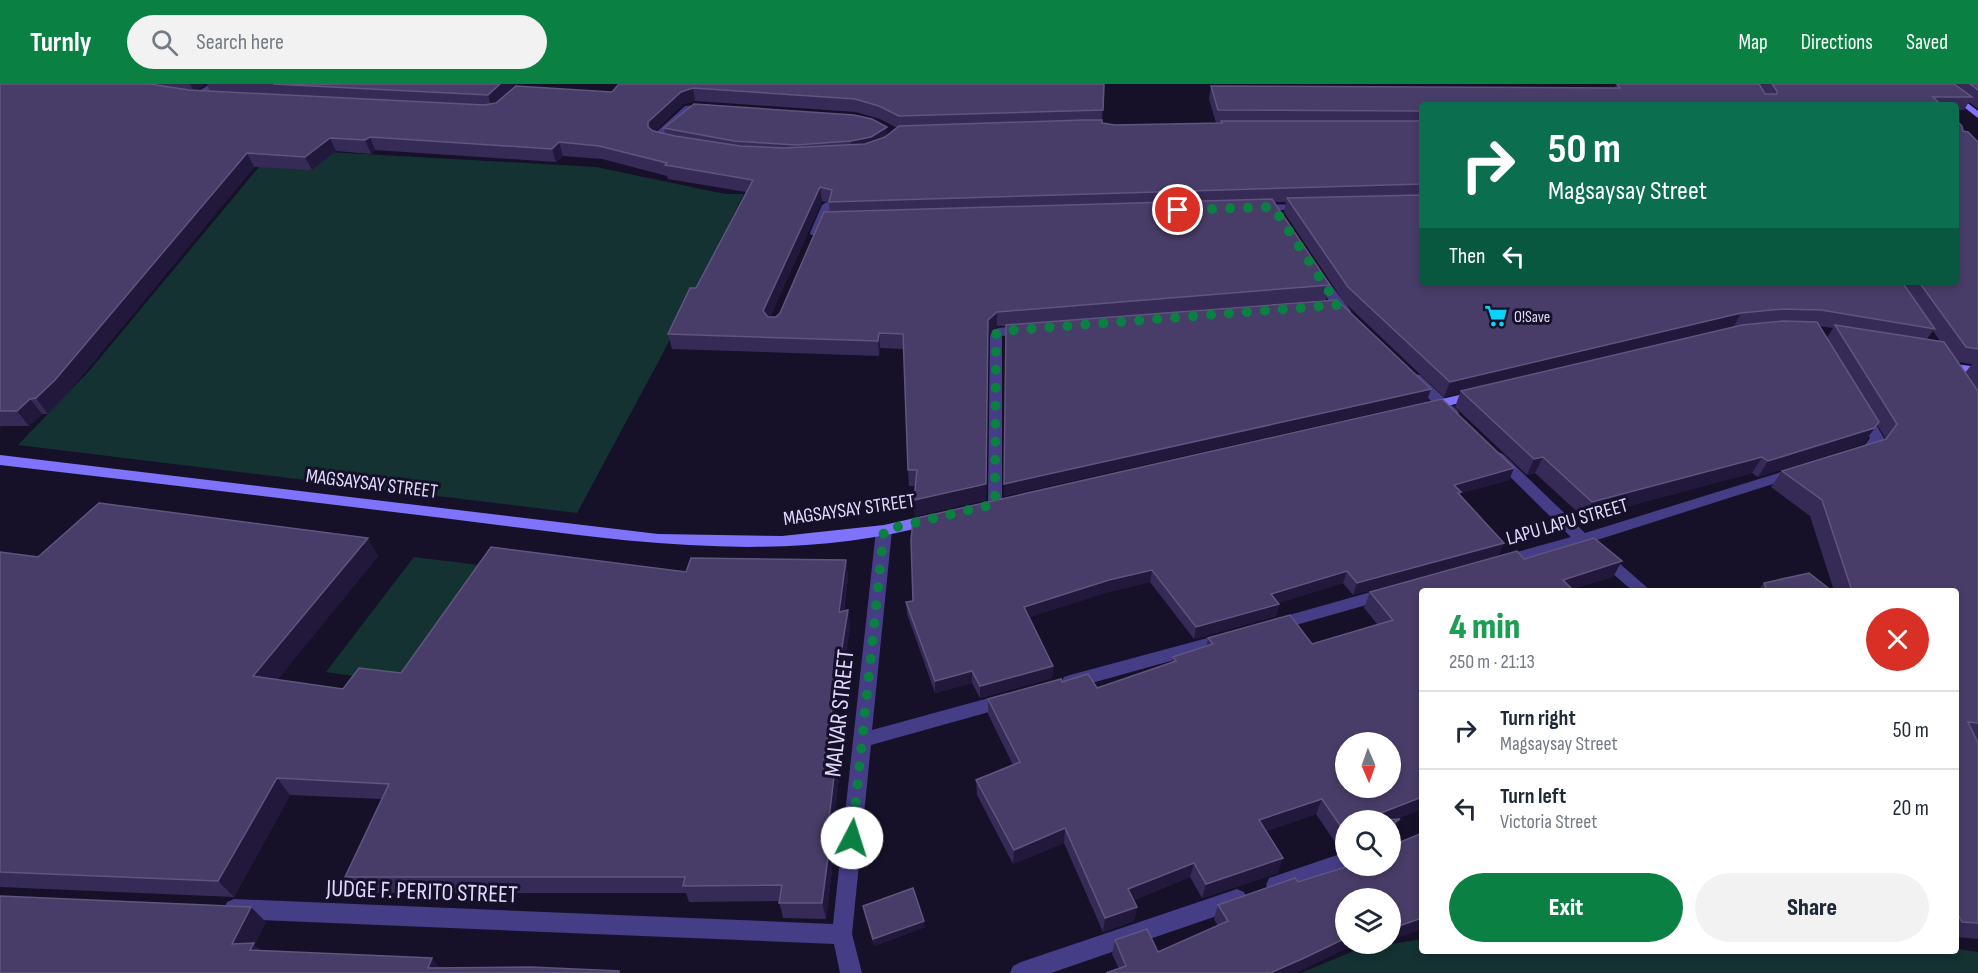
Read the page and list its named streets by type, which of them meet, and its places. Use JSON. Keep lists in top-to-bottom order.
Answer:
{
  "streets": {
    "street": [
      "MAGSAYSAY STREET",
      "LAPU LAPU STREET",
      "MALVAR STREET",
      "JUDGE F. PERITO STREET"
    ]
  },
  "crossings": [
    ["MAGSAYSAY STREET", "MALVAR STREET"],
    ["MALVAR STREET", "JUDGE F. PERITO STREET"]
  ],
  "places": {
    "supermarket": ["O!Save"]
  },
  "north": "bottom",
  "page": {
    "header": "Turnly",
    "search": "Search here",
    "nav": ["Map", "Directions", "Saved"],
    "turn": ["50 m", "Magsaysay Street"],
    "then": "Then",
    "heading": ["4 min", "250 m · 21:13"],
    "list": [
      {
        "name": "Turn right",
        "note": "Magsaysay Street",
        "value": "50 m"
      },
      {
        "name": "Turn left",
        "note": "Victoria Street",
        "value": "20 m"
      }
    ],
    "buttons": ["Exit", "Share"]
  }
}
